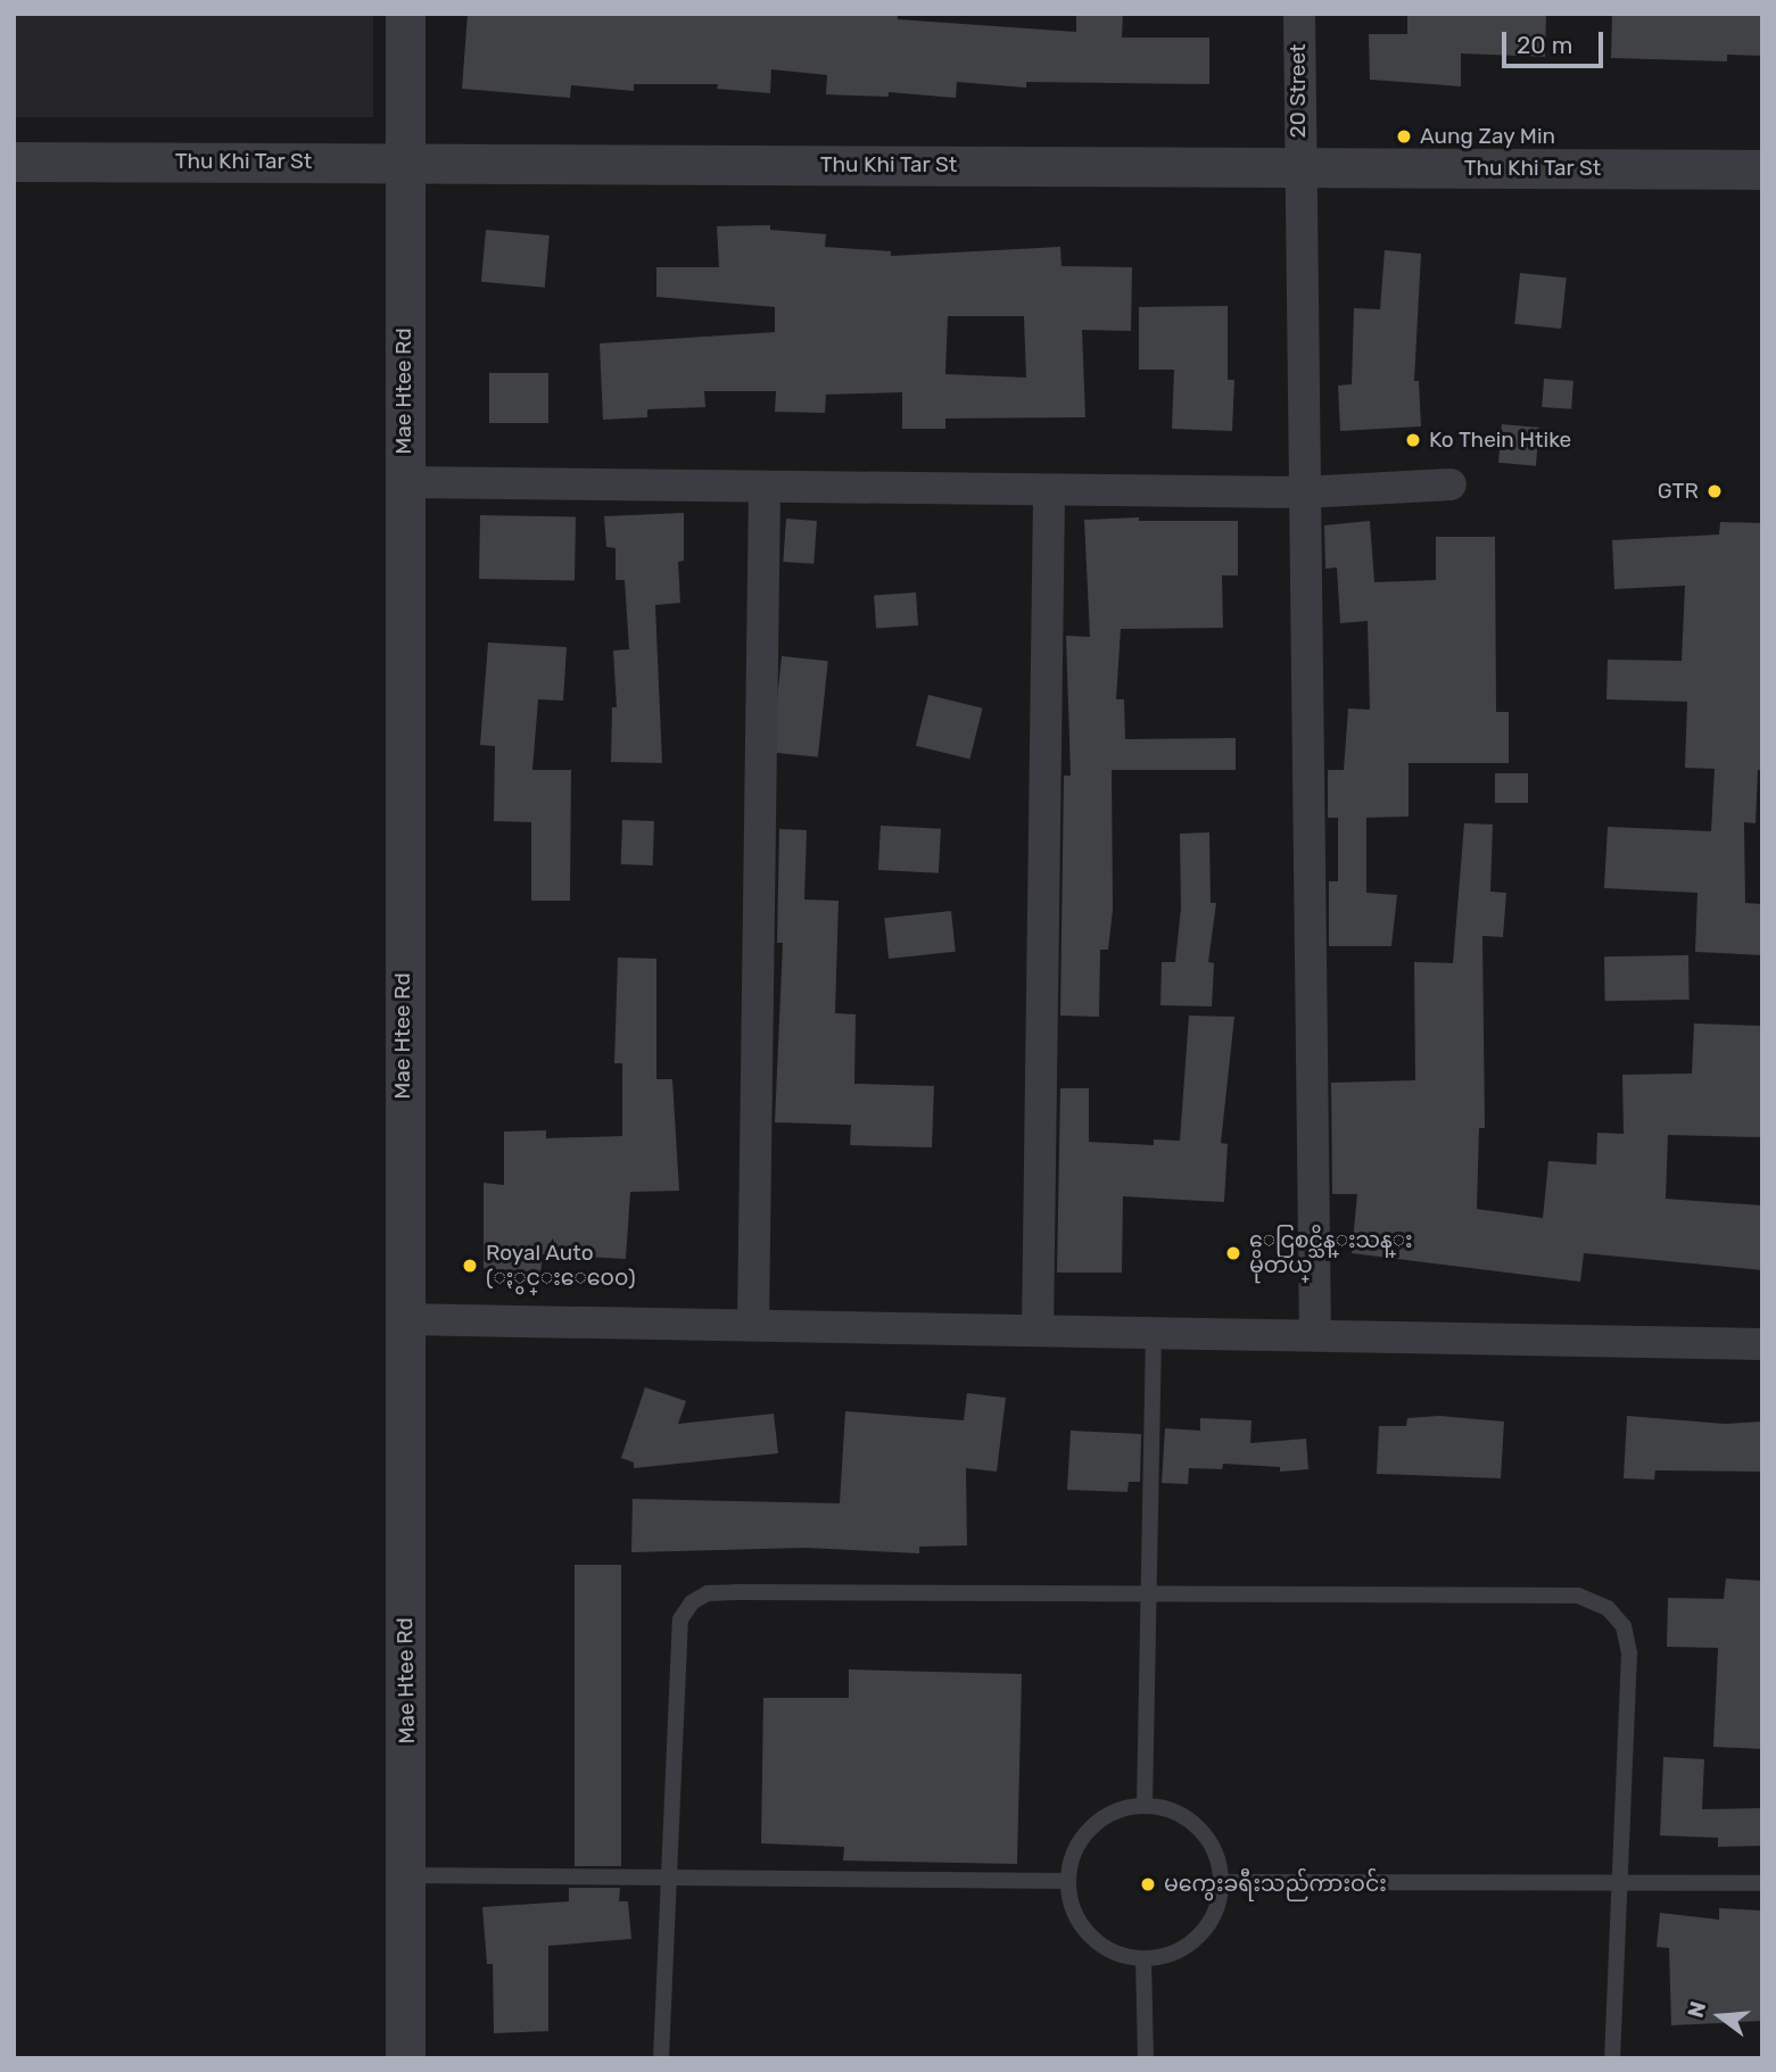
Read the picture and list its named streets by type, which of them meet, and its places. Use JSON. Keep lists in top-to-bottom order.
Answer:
{
  "streets": {
    "street": ["20 Street", "Thu Khi Tar St", "Mae Htee Rd"]
  },
  "crossings": [
    ["20 Street", "Thu Khi Tar St"],
    ["Thu Khi Tar St", "Mae Htee Rd"]
  ],
  "places": [
    "Aung Zay Min",
    "Ko Thein Htike",
    "GTR",
    "ေငြစင္သိန္းသန္း မိုတယ္",
    "Royal Auto (ႏွင္းေ၀ေ၀)",
    "မကွေးခရီးသည်ကားဝင်း"
  ],
  "scale_bar": "20 m",
  "north": "left"
}
